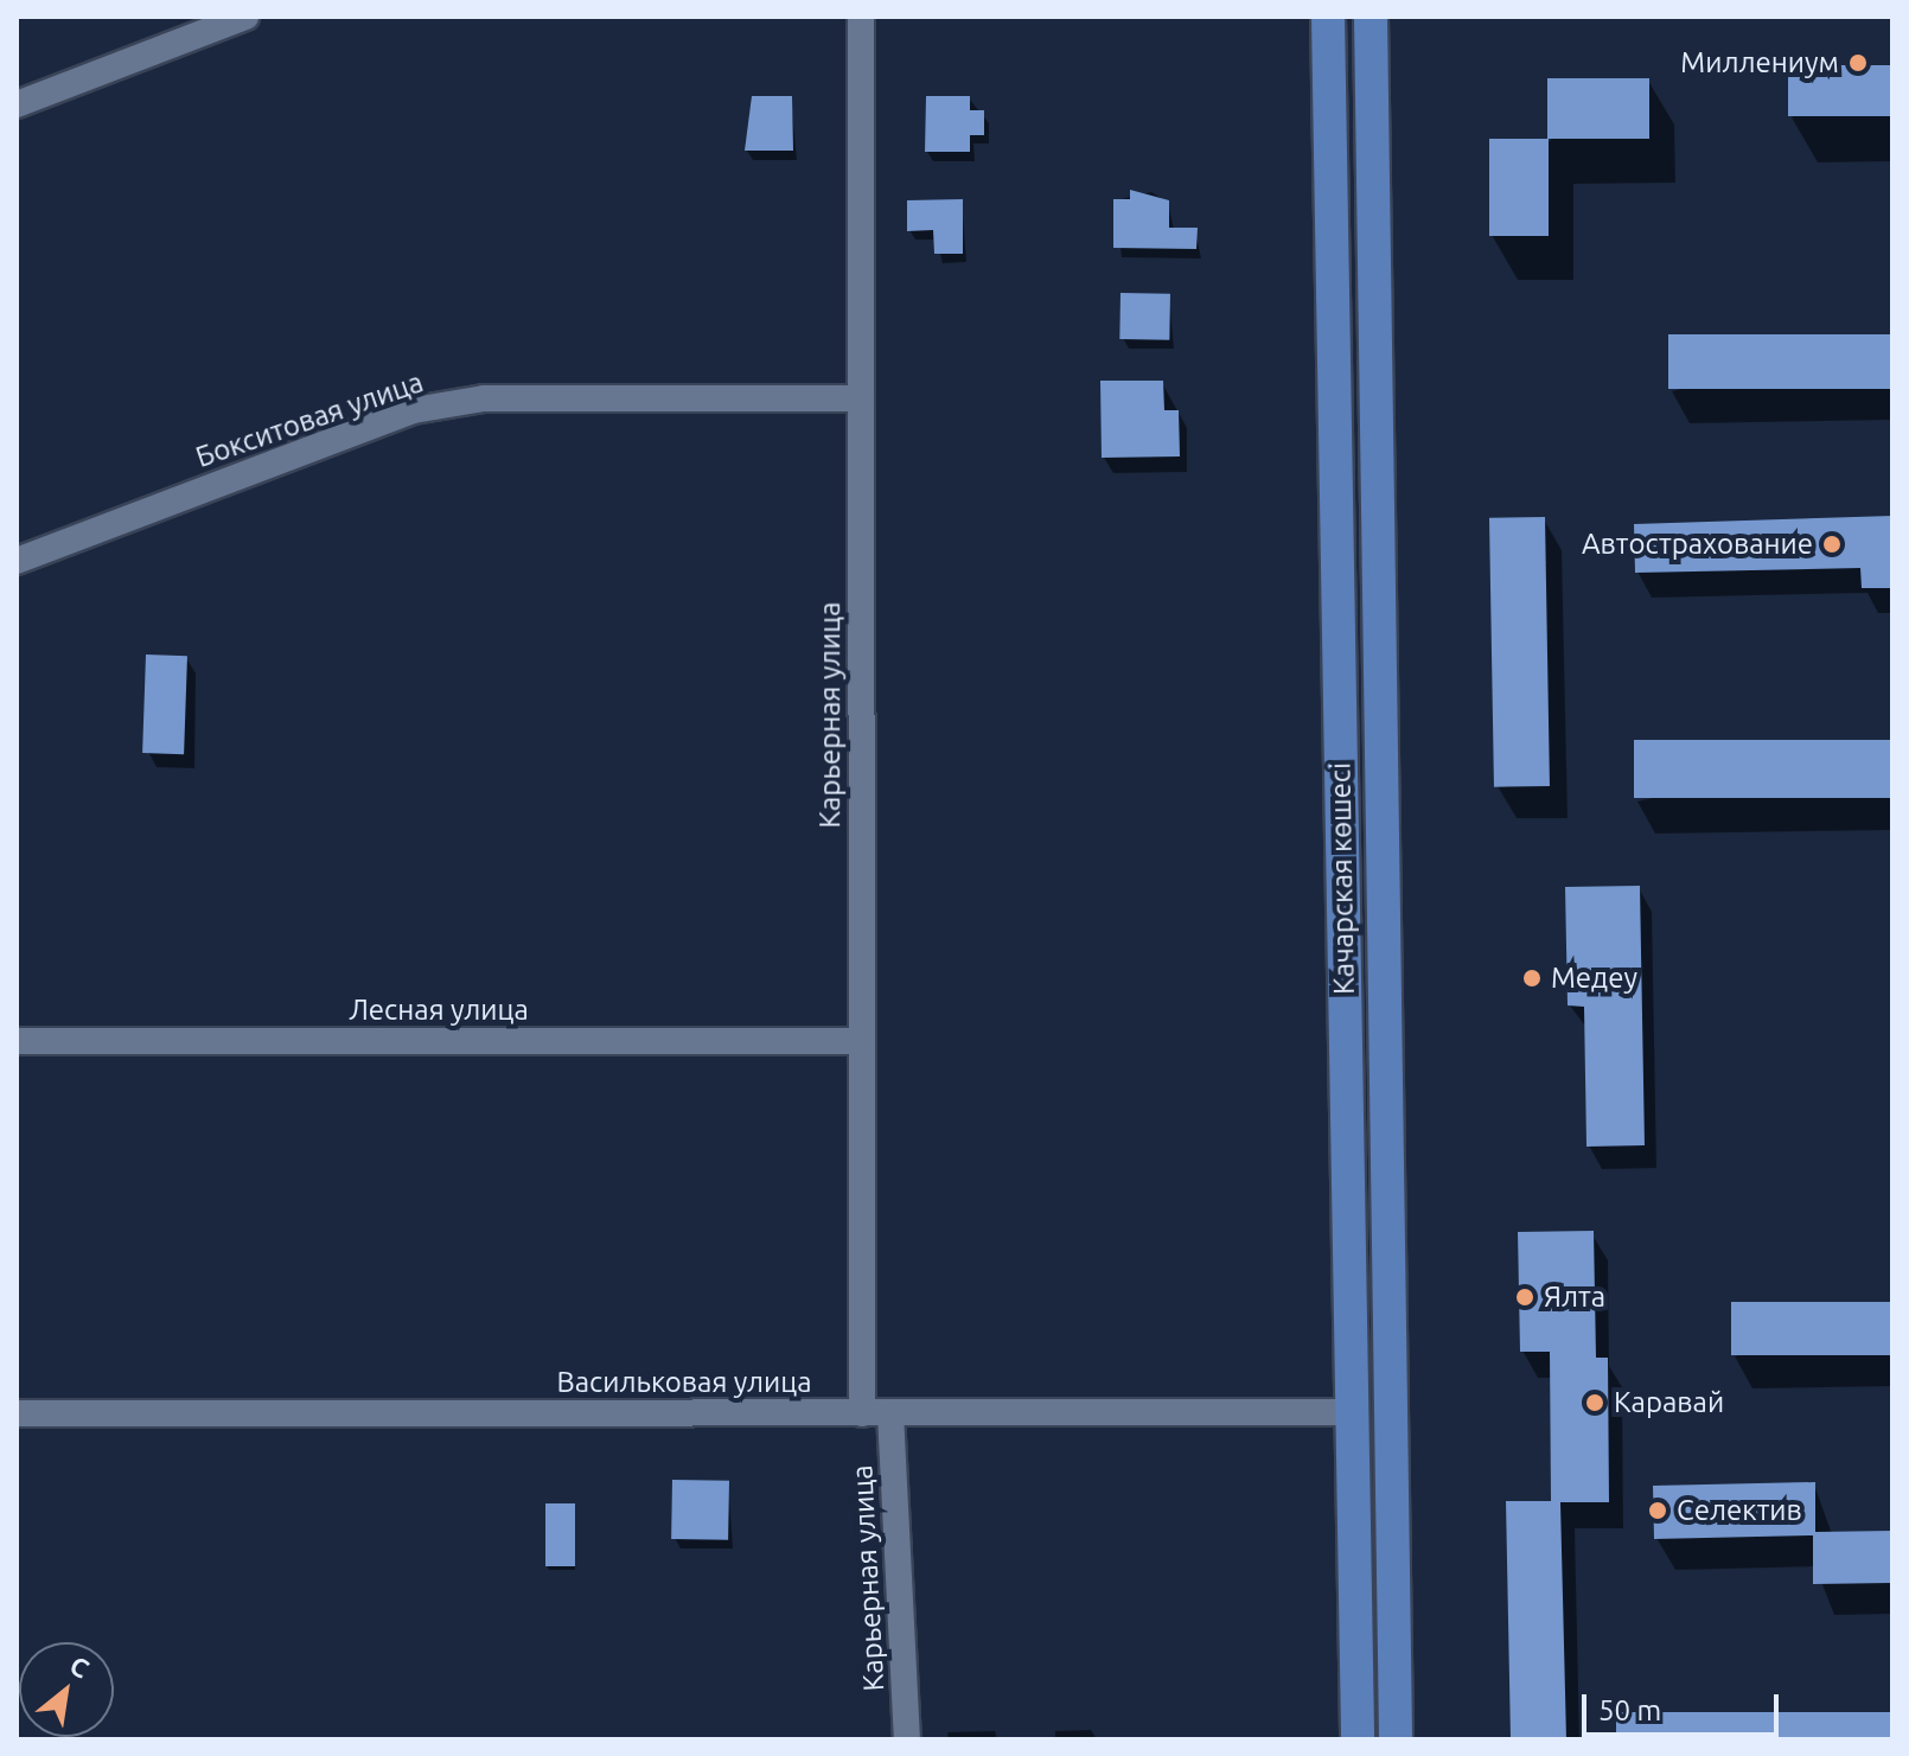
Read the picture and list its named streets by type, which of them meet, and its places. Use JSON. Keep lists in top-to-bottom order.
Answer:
{
  "streets": {
    "main road": ["Качарская көшесі"],
    "street": [
      "Бокситовая улица",
      "Карьерная улица",
      "Лесная улица",
      "Васильковая улица"
    ]
  },
  "crossings": [
    ["Бокситовая улица", "Карьерная улица"],
    ["Карьерная улица", "Лесная улица"],
    ["Карьерная улица", "Васильковая улица"],
    ["Качарская көшесі", "Васильковая улица"]
  ],
  "places": [
    "Миллениум",
    "Автострахование",
    "Медеу",
    "Ялта",
    "Каравай",
    "Селектив"
  ],
  "scale_bar": "50 m",
  "north": "top right"
}
